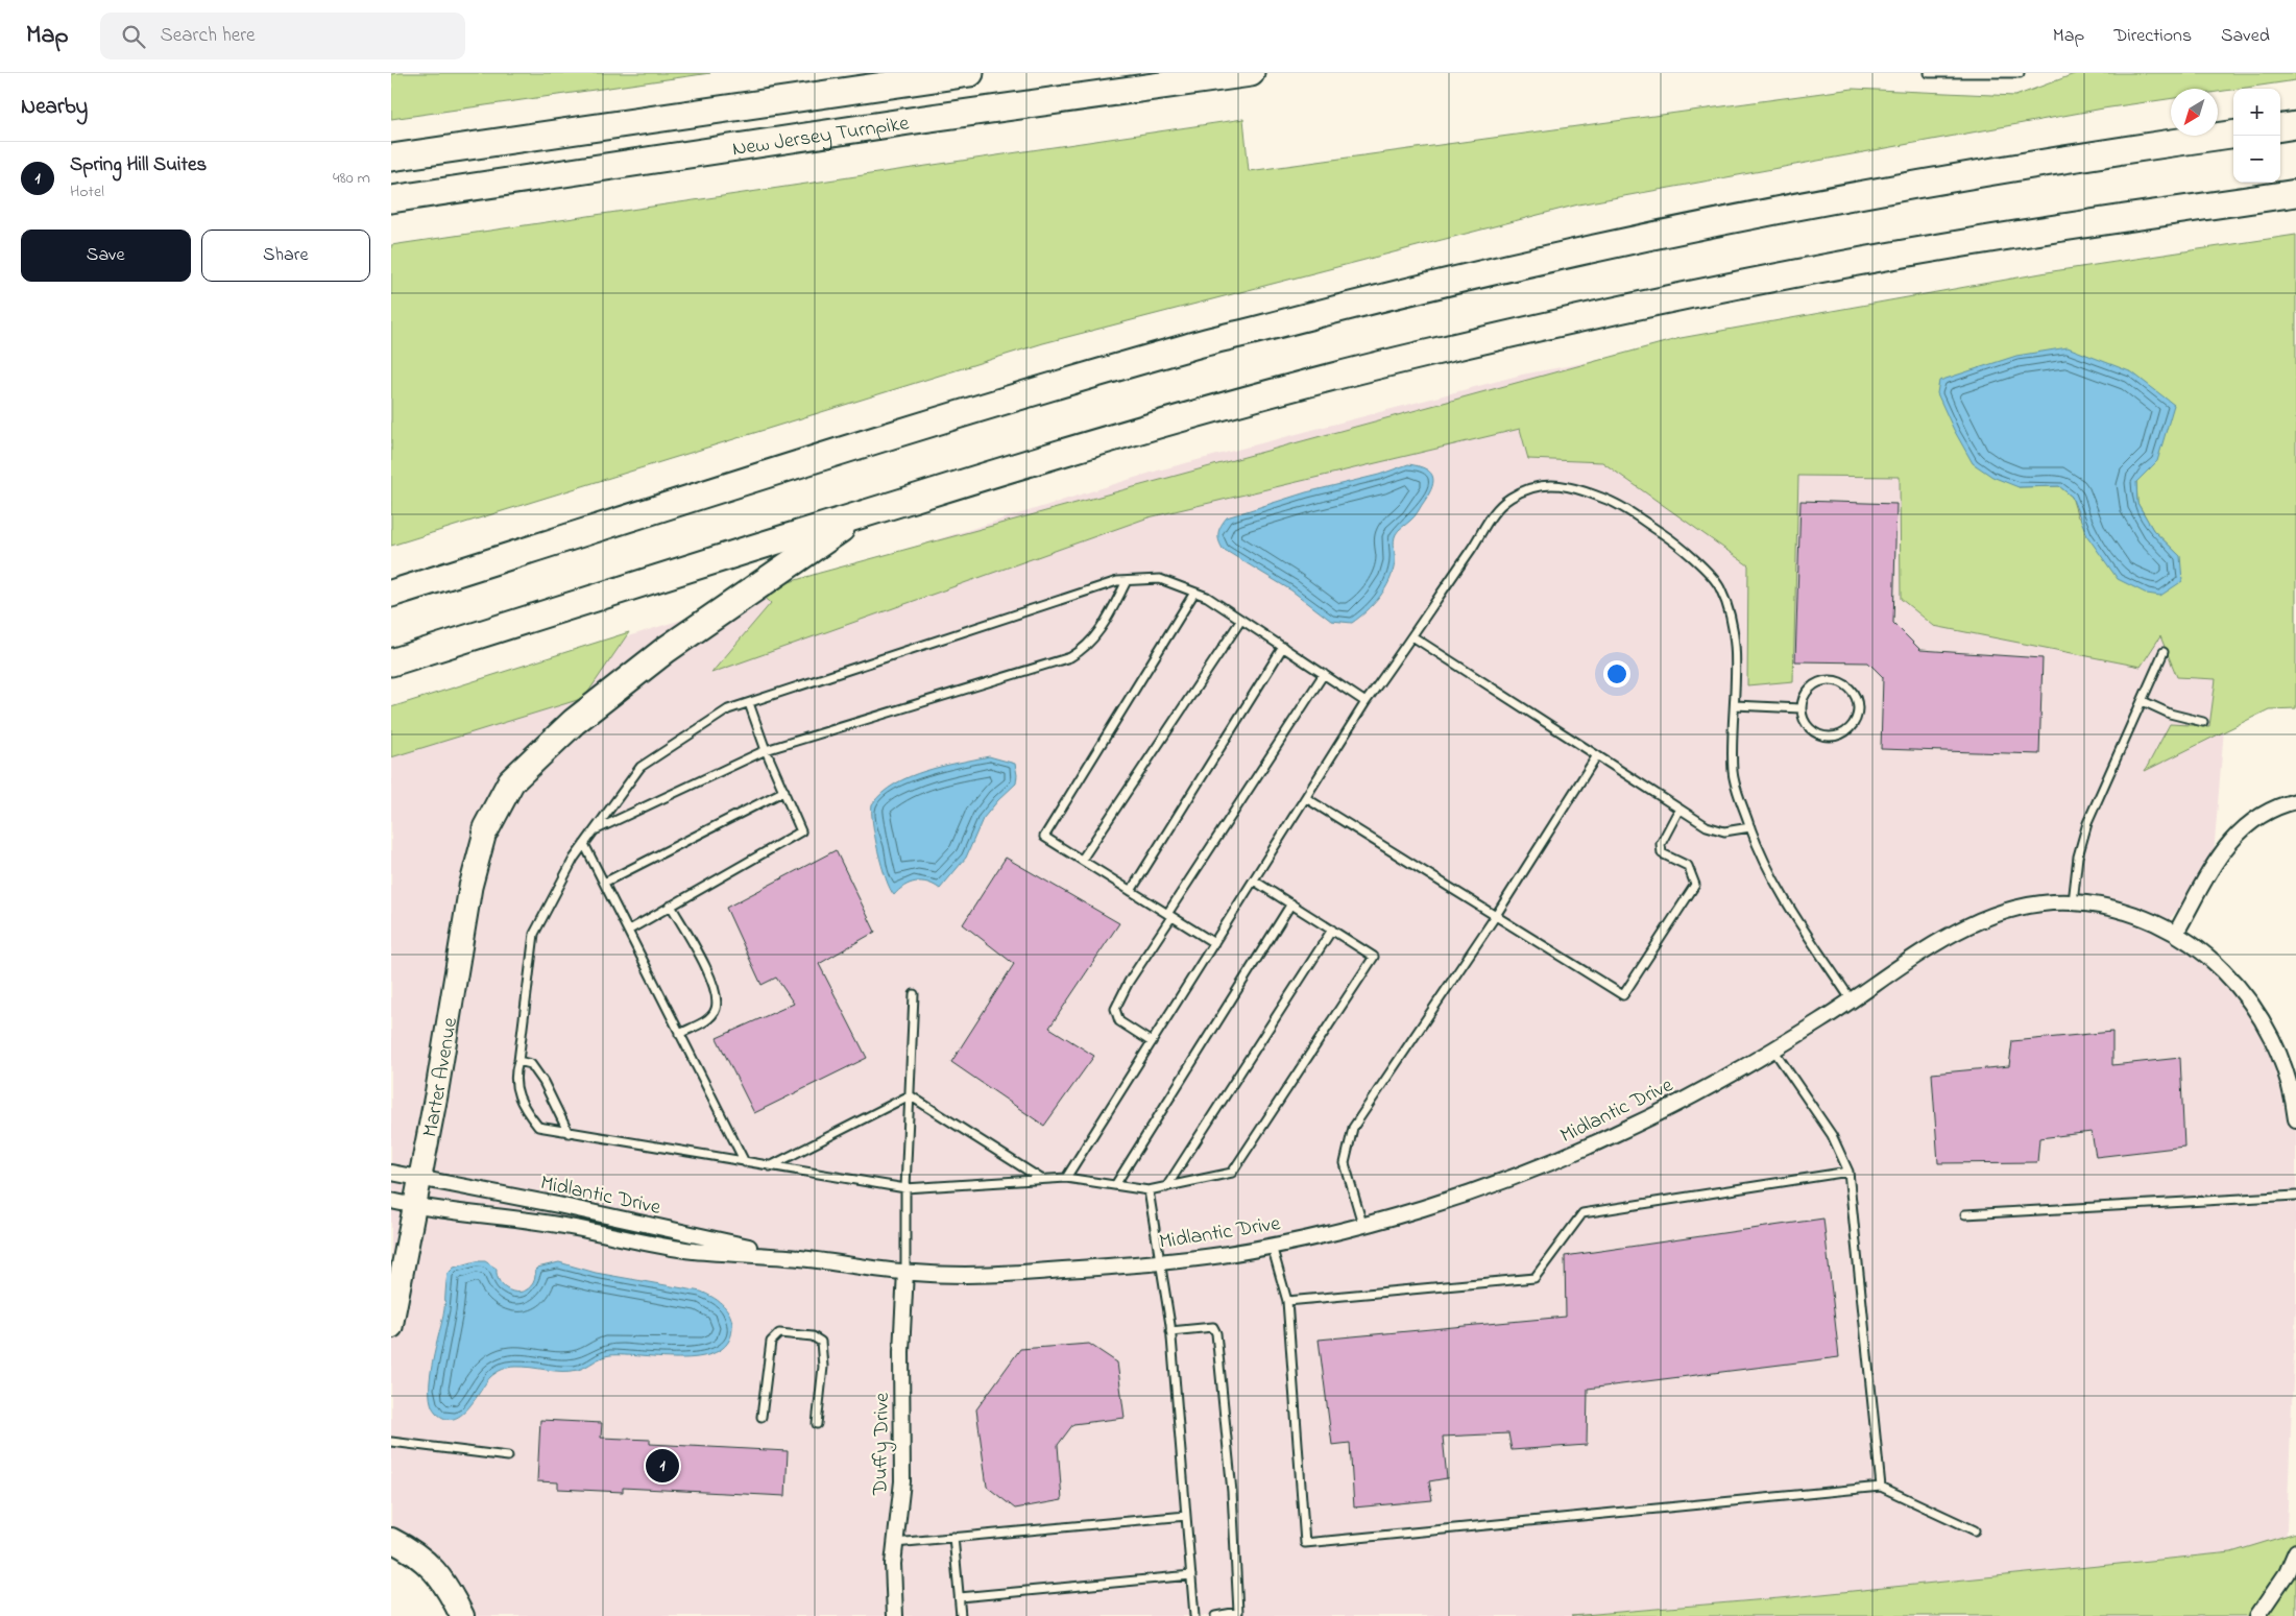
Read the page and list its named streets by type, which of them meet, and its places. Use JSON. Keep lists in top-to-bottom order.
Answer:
{
  "streets": {
    "highway": ["New Jersey Turnpike"],
    "main road": ["Marter Avenue"],
    "street": ["Midlantic Drive", "Duffy Drive"]
  },
  "crossings": [
    ["Marter Avenue", "Midlantic Drive"],
    ["Midlantic Drive", "Duffy Drive"]
  ],
  "north": "bottom left",
  "page": {
    "header": "Map",
    "search": "Search here",
    "nav": ["Map", "Directions", "Saved"],
    "heading": "Nearby",
    "map_buttons": ["+", "−"],
    "list": [
      {
        "mark": "1",
        "name": "Spring Hill Suites",
        "note": "Hotel",
        "value": "480 m"
      }
    ],
    "buttons": ["Save", "Share"],
    "pins": "1"
  }
}
